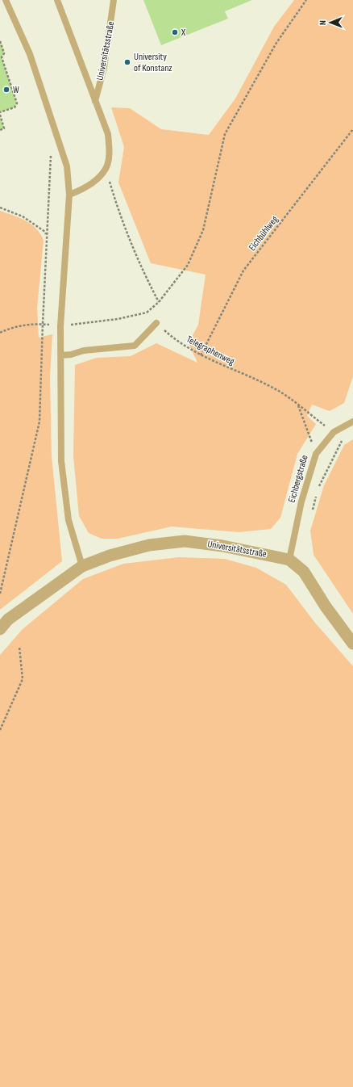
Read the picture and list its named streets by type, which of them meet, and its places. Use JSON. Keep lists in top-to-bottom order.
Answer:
{
  "streets": {
    "street": ["Universitätsstraße"],
    "lane": ["Eichbergstraße"],
    "path": ["Eichbühlweg", "Telegraphenweg"]
  },
  "crossings": [
    ["Universitätsstraße", "Eichbergstraße"],
    ["Eichbühlweg", "Telegraphenweg"],
    ["Telegraphenweg", "Eichbergstraße"]
  ],
  "places": ["X", "University of Konstanz", "W"],
  "north": "left"
}
